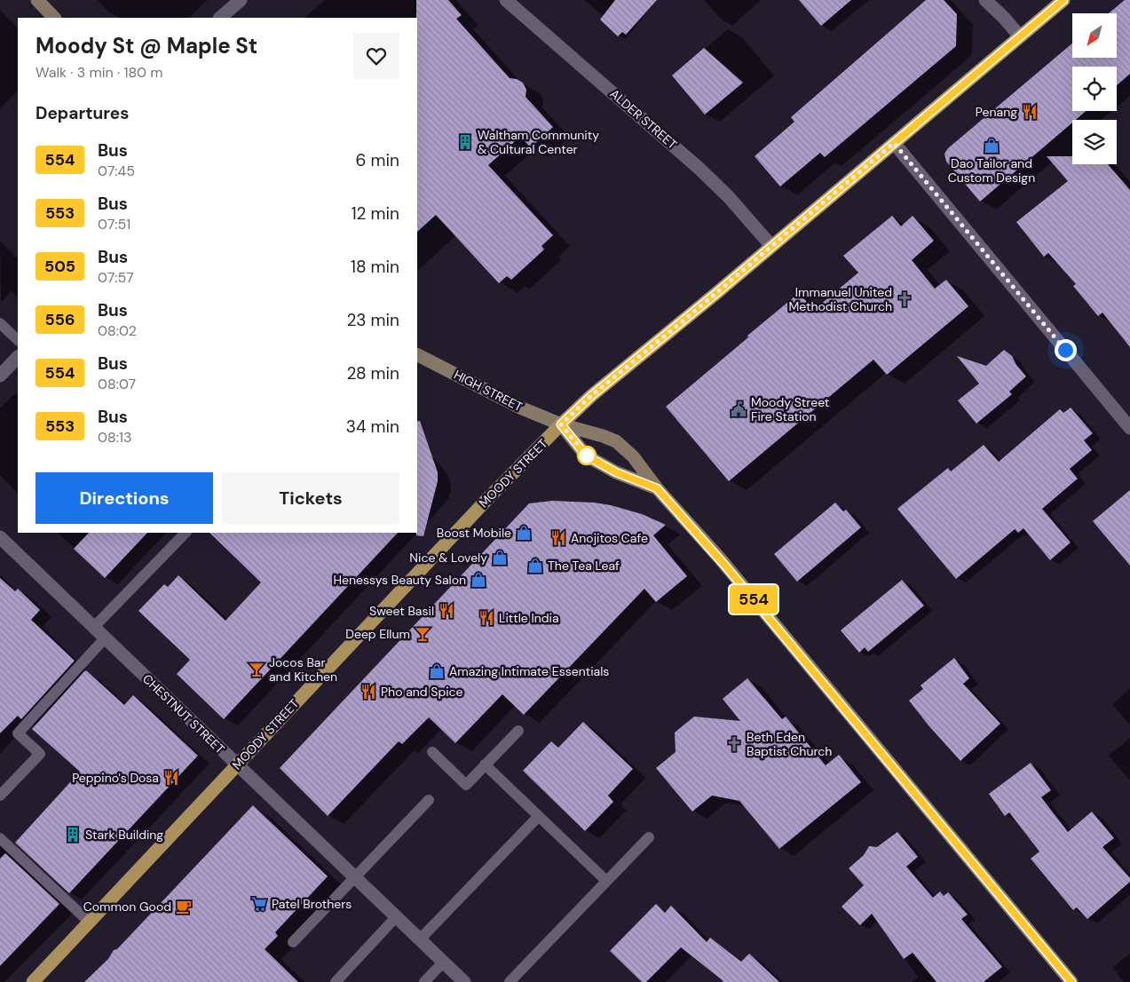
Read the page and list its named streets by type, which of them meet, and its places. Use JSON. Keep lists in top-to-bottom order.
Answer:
{
  "streets": {
    "main road": ["MOODY STREET"],
    "street": ["ALDER STREET", "HIGH STREET", "CHESTNUT STREET"]
  },
  "crossings": [
    ["ALDER STREET", "MOODY STREET"],
    ["HIGH STREET", "MOODY STREET"],
    ["MOODY STREET", "CHESTNUT STREET"]
  ],
  "places": {
    "restaurant": [
      "Penang",
      "Anojitos Cafe",
      "Sweet Basil",
      "Little India",
      "Pho and Spice",
      "Peppino's Dosa"
    ],
    "building": ["Waltham Community & Cultural Center", "Stark Building"],
    "shop": [
      "Dao Tailor and Custom Design",
      "Boost Mobile",
      "Nice & Lovely",
      "The Tea Leaf",
      "Henessys Beauty Salon",
      "Amazing Intimate Essentials"
    ],
    "church": ["Immanuel United Methodist Church", "Beth Eden Baptist Church"],
    "public building": ["Moody Street Fire Station"],
    "bar": ["Deep Ellum", "Jocos Bar and Kitchen"],
    "supermarket": ["Patel Brothers"],
    "cafe": ["Common Good"]
  },
  "lines": ["bus line 554"],
  "north": "bottom left",
  "page": {
    "on_map": "554",
    "heading": [
      ["Moody St @ Maple St", "Walk · 3 min · 180 m"],
      "Departures"
    ],
    "list": [
      {
        "mark": "554",
        "name": "Bus",
        "note": "07:45",
        "value": "6 min"
      },
      {
        "mark": "553",
        "name": "Bus",
        "note": "07:51",
        "value": "12 min"
      },
      {
        "mark": "505",
        "name": "Bus",
        "note": "07:57",
        "value": "18 min"
      },
      {
        "mark": "556",
        "name": "Bus",
        "note": "08:02",
        "value": "23 min"
      },
      {
        "mark": "554",
        "name": "Bus",
        "note": "08:07",
        "value": "28 min"
      },
      {
        "mark": "553",
        "name": "Bus",
        "note": "08:13",
        "value": "34 min"
      }
    ],
    "buttons": ["Directions", "Tickets"]
  }
}
